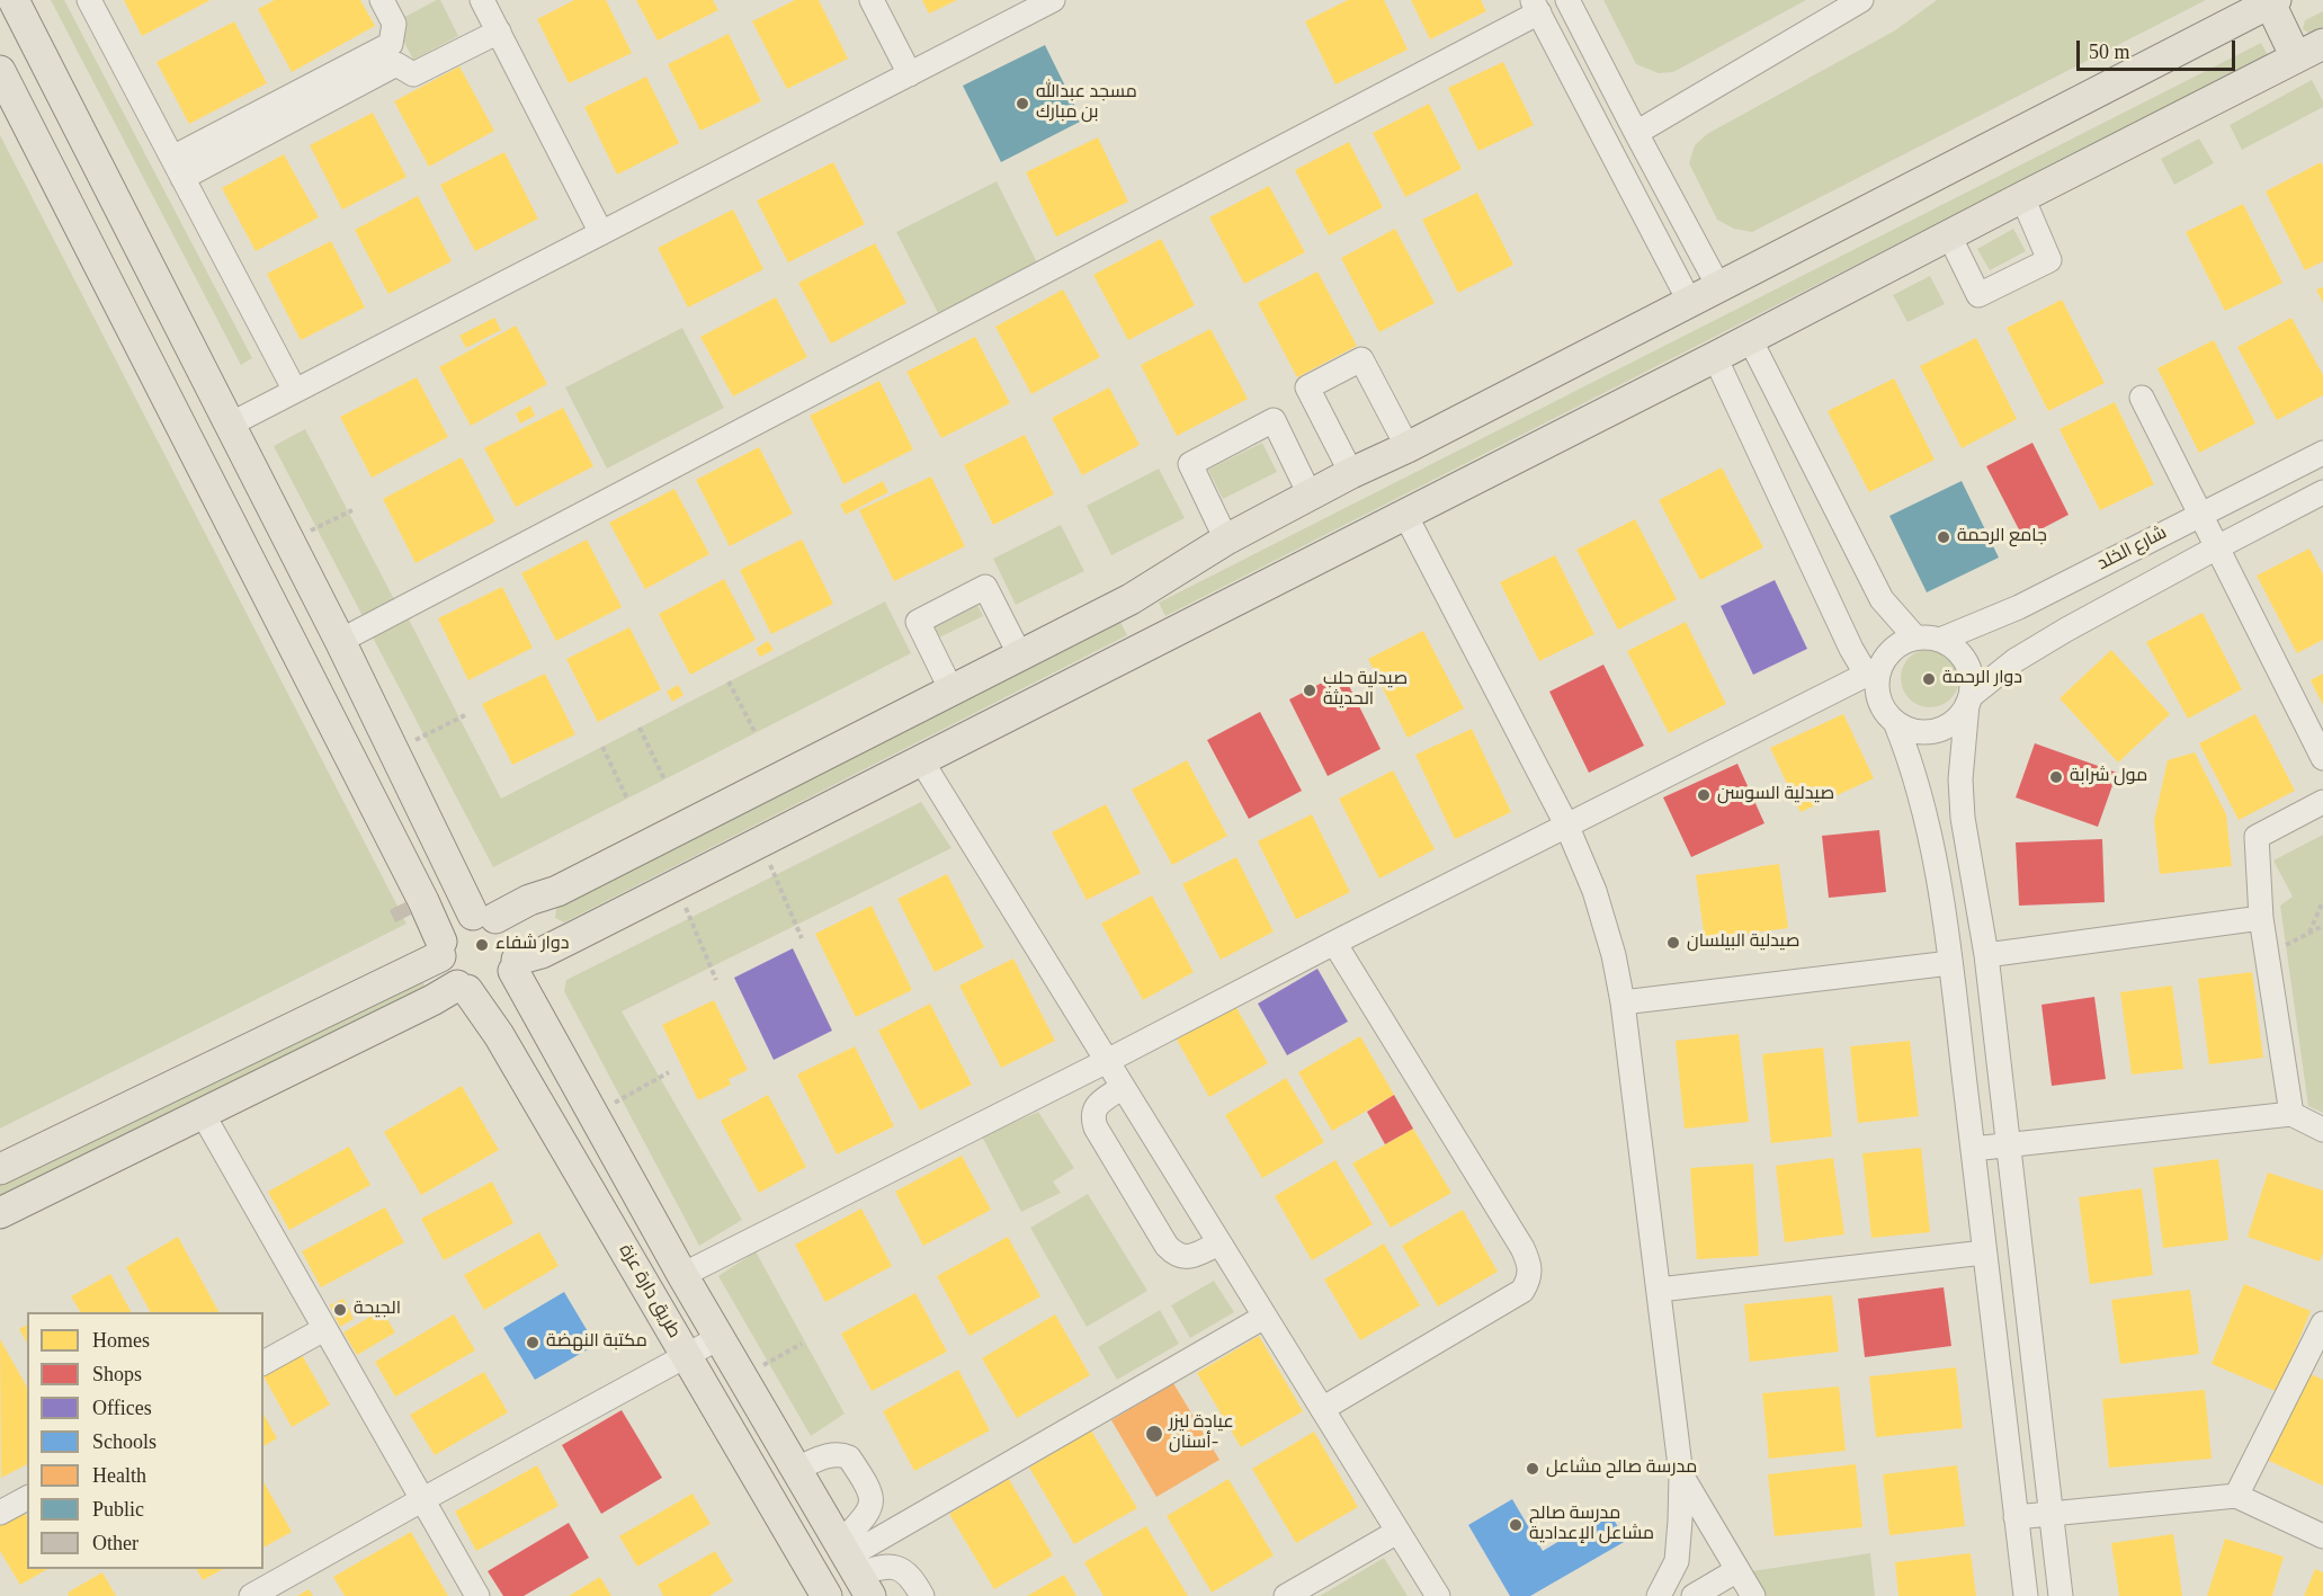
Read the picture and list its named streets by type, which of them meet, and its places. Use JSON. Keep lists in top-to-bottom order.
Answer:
{
  "streets": {
    "main road": ["طريق دارة عزة"],
    "street": ["شارع الخلد"]
  },
  "places": [
    "مسجد عبدالله بن مبارك",
    "جامع الرحمة",
    "دوار الرحمة",
    "صيدلية حلب الحديثة",
    "مول شرابة",
    "صيدلية السوسن",
    "صيدلية البيلسان",
    "دوار شفاء",
    "الجيحة",
    "مكتبة النهضة",
    "عيادة ليزر أسنان-",
    "مدرسة صالح مشاعل",
    "مدرسة صالح مشاعل الإعدادية"
  ],
  "legend": [
    "Homes",
    "Shops",
    "Offices",
    "Schools",
    "Health",
    "Public",
    "Other"
  ],
  "scale_bar": "50 m"
}
